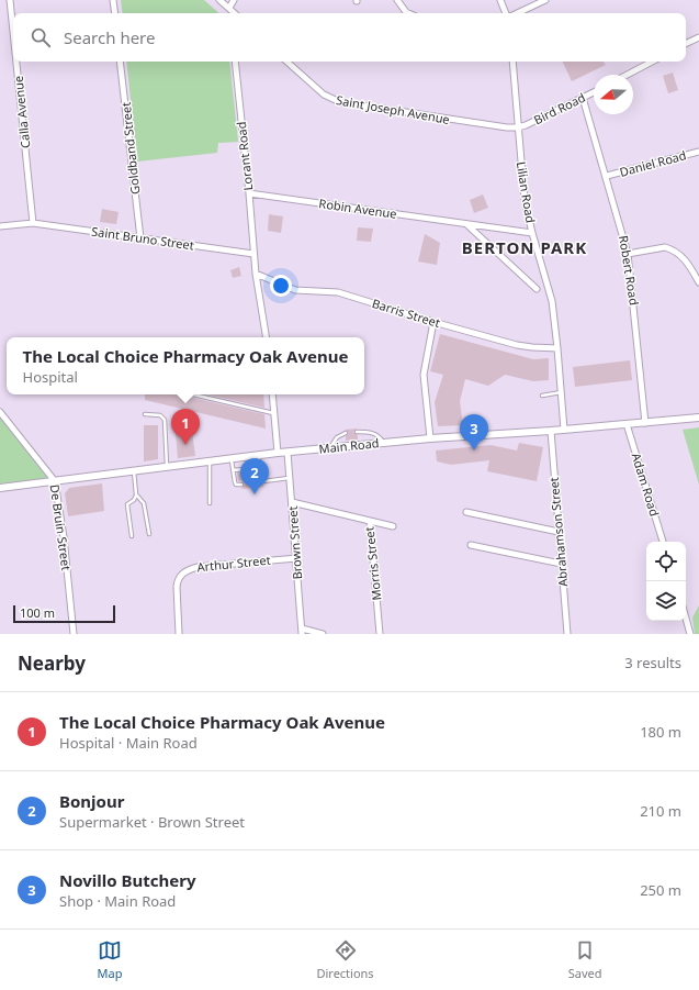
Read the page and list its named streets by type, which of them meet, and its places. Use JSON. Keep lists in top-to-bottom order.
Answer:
{
  "streets": {
    "street": [
      "Bird Road",
      "Saint Joseph Avenue",
      "Calla Avenue",
      "Goldband Street",
      "Lorant Road",
      "Daniel Road",
      "Lilian Road",
      "Robin Avenue",
      "Saint Bruno Street",
      "Robert Road",
      "Barris Street",
      "Main Road",
      "Adam Road",
      "De Bruin Street",
      "Abrahamson Street",
      "Brown Street",
      "Arthur Street",
      "Morris Street"
    ]
  },
  "crossings": [
    ["Bird Road", "Saint Joseph Avenue"],
    ["Bird Road", "Lilian Road"],
    ["Bird Road", "Robert Road"],
    ["Saint Joseph Avenue", "Lilian Road"],
    ["Calla Avenue", "Saint Bruno Street"],
    ["Goldband Street", "Saint Bruno Street"],
    ["Lorant Road", "Robin Avenue"],
    ["Lorant Road", "Saint Bruno Street"],
    ["Daniel Road", "Robert Road"],
    ["Lilian Road", "Robin Avenue"],
    ["Lilian Road", "Barris Street"],
    ["Lilian Road", "Main Road"],
    ["Robert Road", "Main Road"],
    ["Main Road", "Adam Road"],
    ["Main Road", "De Bruin Street"],
    ["Main Road", "Abrahamson Street"],
    ["Main Road", "Brown Street"],
    ["Brown Street", "Arthur Street"],
    ["Brown Street", "Morris Street"]
  ],
  "districts": ["BERTON PARK"],
  "scale_bar": "100 m",
  "north": "left",
  "page": {
    "search": "Search here",
    "popup": ["The Local Choice Pharmacy Oak Avenue", "Hospital"],
    "pins": ["1", "3", "2"],
    "scale": "100 m",
    "heading": ["Nearby", "3 results"],
    "list": [
      {
        "mark": "1",
        "name": "The Local Choice Pharmacy Oak Avenue",
        "note": "Hospital · Main Road",
        "value": "180 m"
      },
      {
        "mark": "2",
        "name": "Bonjour",
        "note": "Supermarket · Brown Street",
        "value": "210 m"
      },
      {
        "mark": "3",
        "name": "Novillo Butchery",
        "note": "Shop · Main Road",
        "value": "250 m"
      }
    ],
    "nav": ["Map", "Directions", "Saved"]
  }
}
